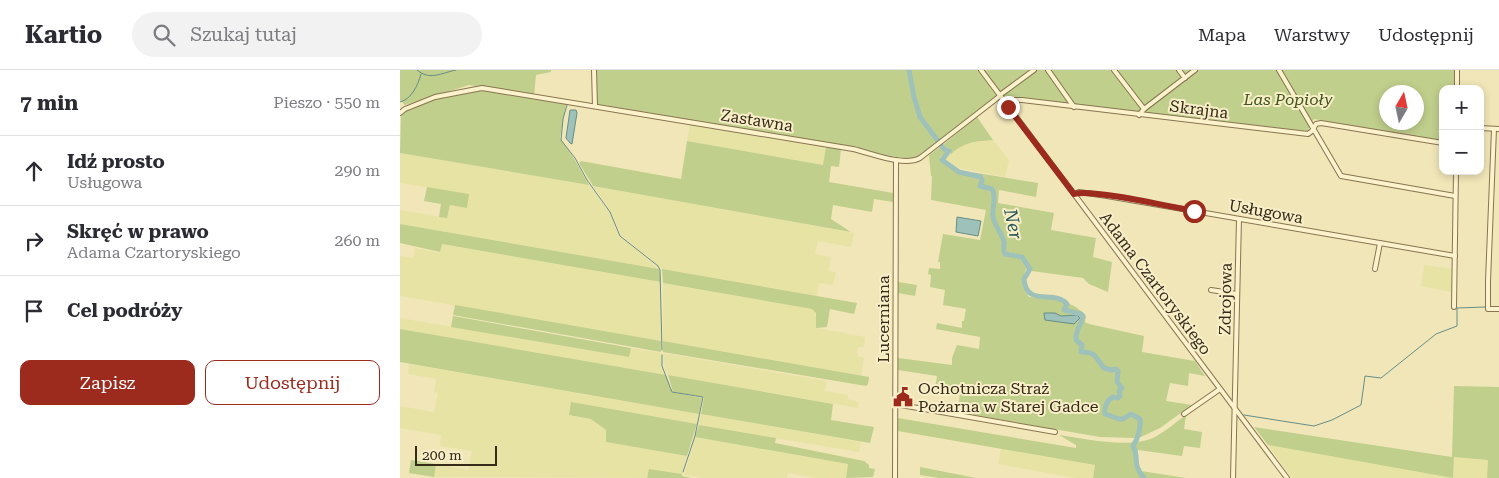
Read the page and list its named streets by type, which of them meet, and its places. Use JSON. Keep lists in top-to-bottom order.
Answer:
{
  "streets": {
    "street": [
      "Skrajna",
      "Zastawna",
      "Usługowa",
      "Adama Czartoryskiego",
      "Zdrojowa",
      "Lucerniana"
    ]
  },
  "crossings": [
    ["Skrajna", "Adama Czartoryskiego"],
    ["Zastawna", "Adama Czartoryskiego"],
    ["Zastawna", "Lucerniana"],
    ["Usługowa", "Adama Czartoryskiego"],
    ["Usługowa", "Zdrojowa"],
    ["Adama Czartoryskiego", "Zdrojowa"]
  ],
  "water": ["Ner"],
  "parks": ["Las Popioły"],
  "places": {
    "public building": ["Ochotnicza Straż Pożarna w Starej Gadce"]
  },
  "scale_bar": "200 m",
  "north": "top",
  "page": {
    "header": "Kartio",
    "search": "Szukaj tutaj",
    "nav": ["Mapa", "Warstwy", "Udostępnij"],
    "heading": ["7 min", "Pieszo · 550 m"],
    "map_buttons": ["+", "−"],
    "list": [
      ["Idź prosto", "Usługowa", "290 m"],
      ["Skręć w prawo", "Adama Czartoryskiego", "260 m"],
      "Cel podróży"
    ],
    "buttons": ["Zapisz", "Udostępnij"],
    "scale": "200 m"
  }
}
